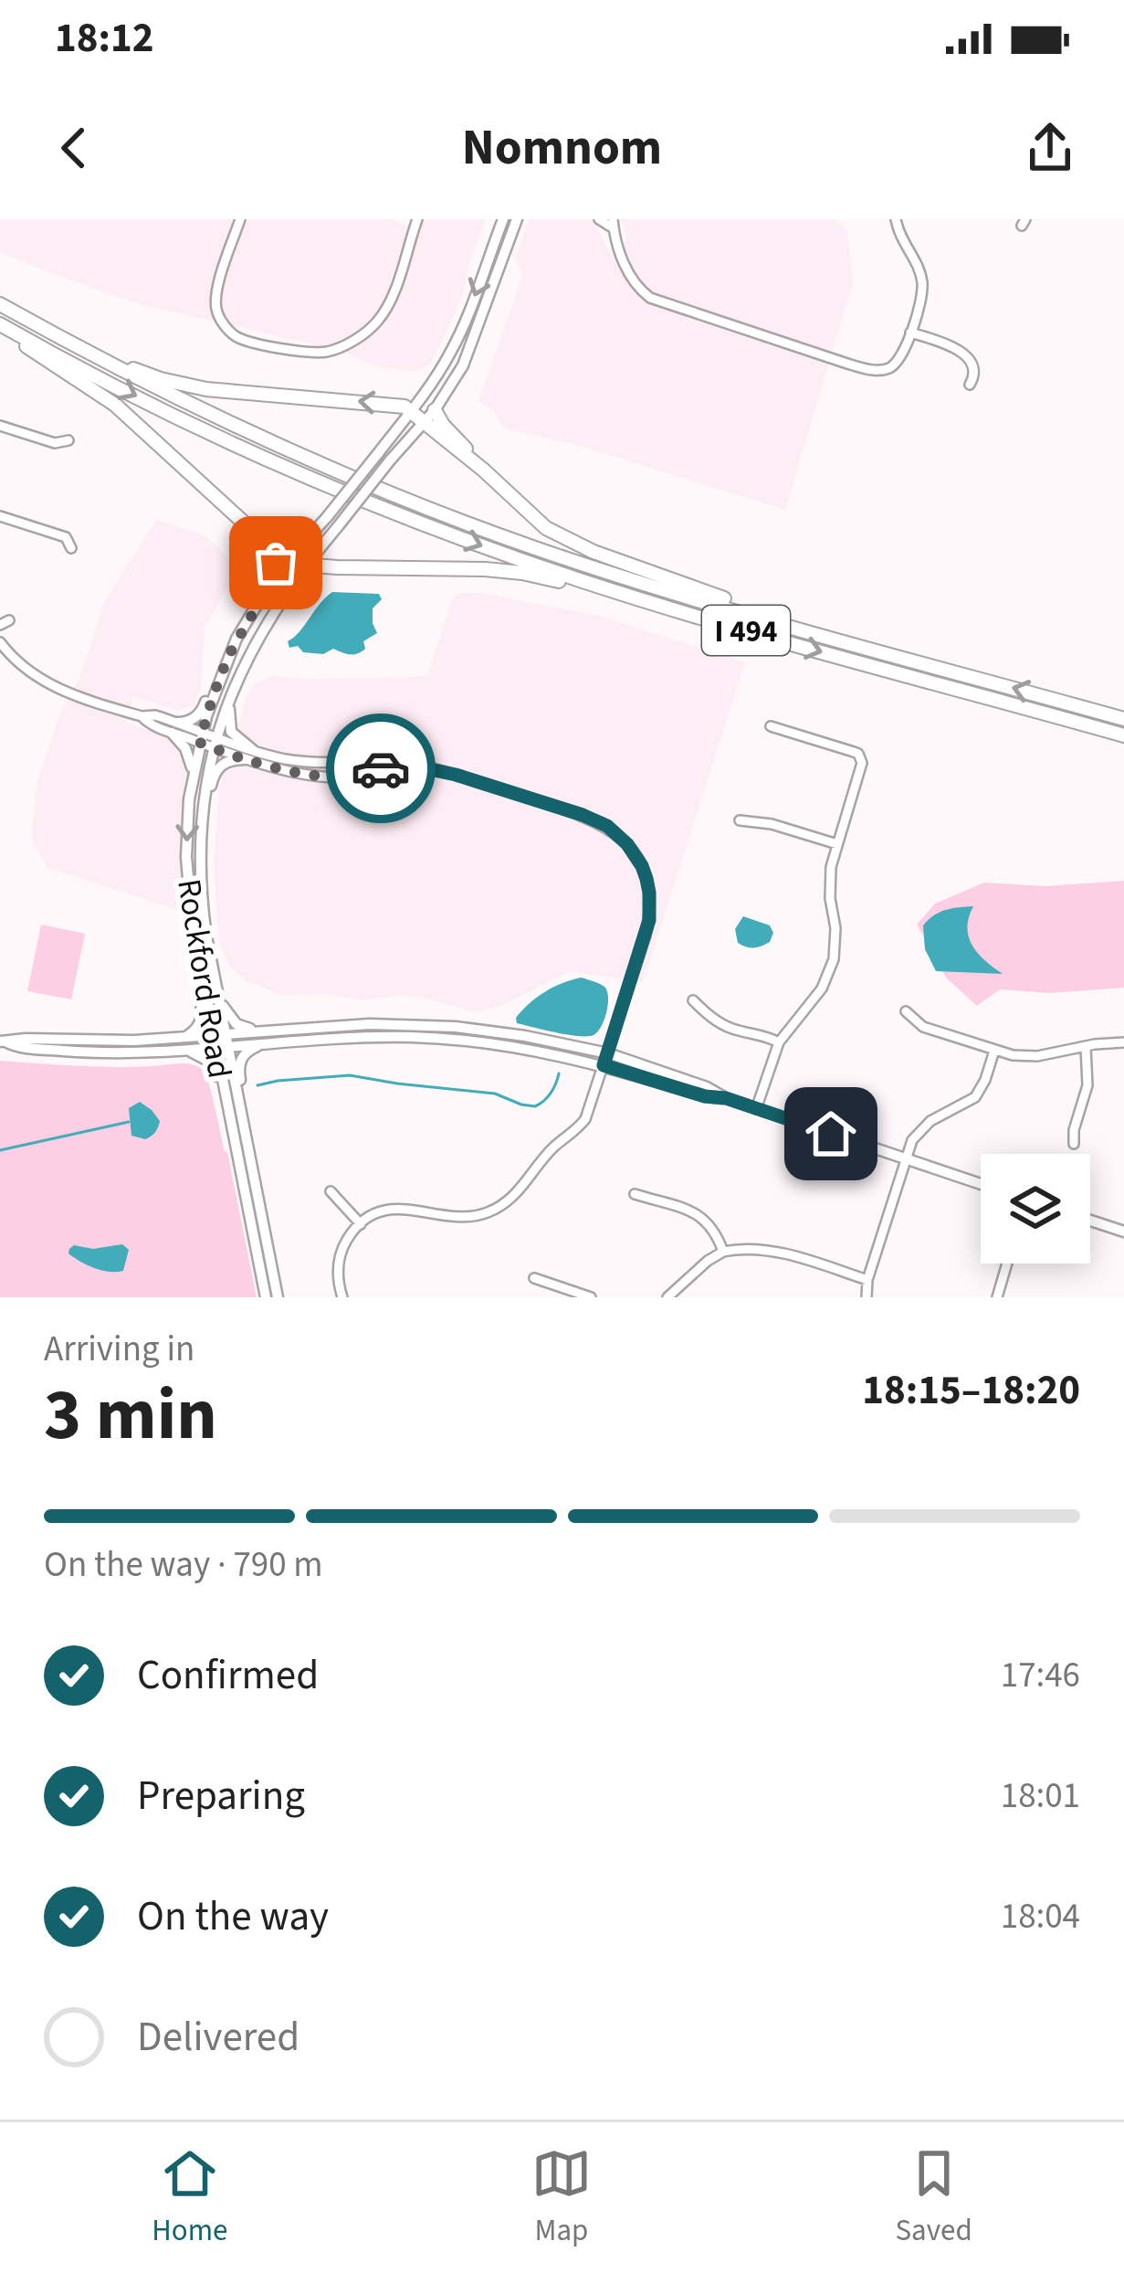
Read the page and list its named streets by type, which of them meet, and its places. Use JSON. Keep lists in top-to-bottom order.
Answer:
{
  "streets": {
    "highway": ["I 494"],
    "main road": ["Rockford Road"]
  },
  "page": {
    "status": "18:12",
    "header": "Nomnom",
    "heading": ["3 min", "Arriving in", "18:15–18:20"],
    "bar": "On the way · 790 m",
    "list": [
      ["Confirmed", "17:46"],
      ["Preparing", "18:01"],
      ["On the way", "18:04"],
      "Delivered"
    ],
    "tabs": ["Home", "Map", "Saved"]
  }
}
